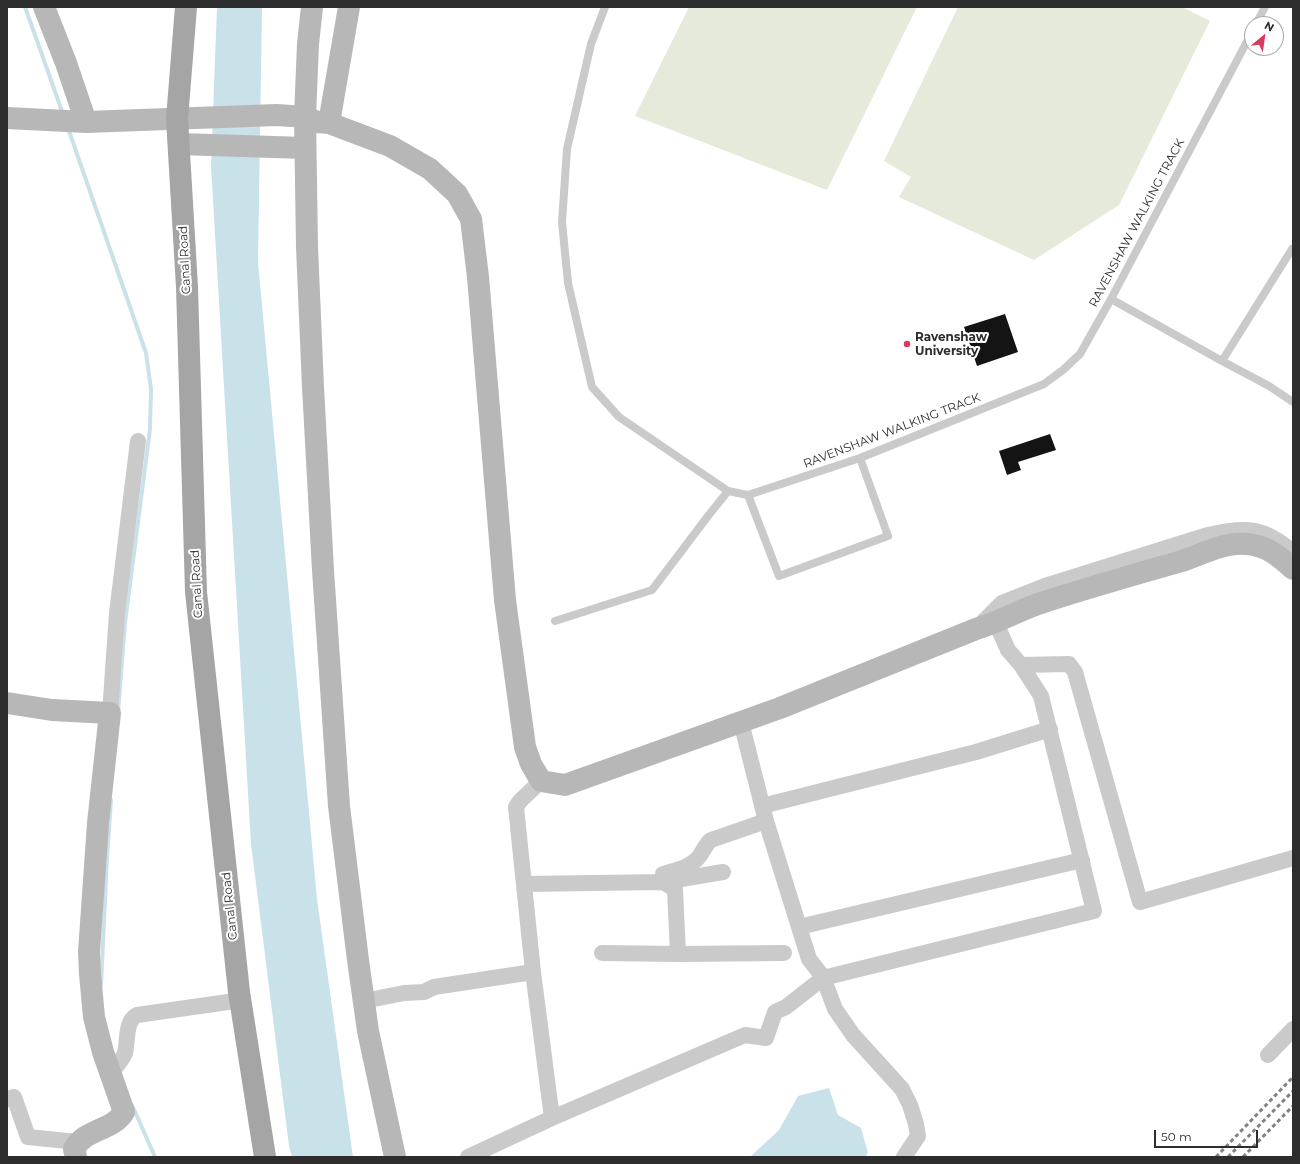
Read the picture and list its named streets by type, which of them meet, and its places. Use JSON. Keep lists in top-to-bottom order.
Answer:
{
  "streets": {
    "main road": ["Canal Road"],
    "lane": ["RAVENSHAW WALKING TRACK"]
  },
  "places": ["Ravenshaw University"],
  "scale_bar": "50 m",
  "north": "top right"
}
